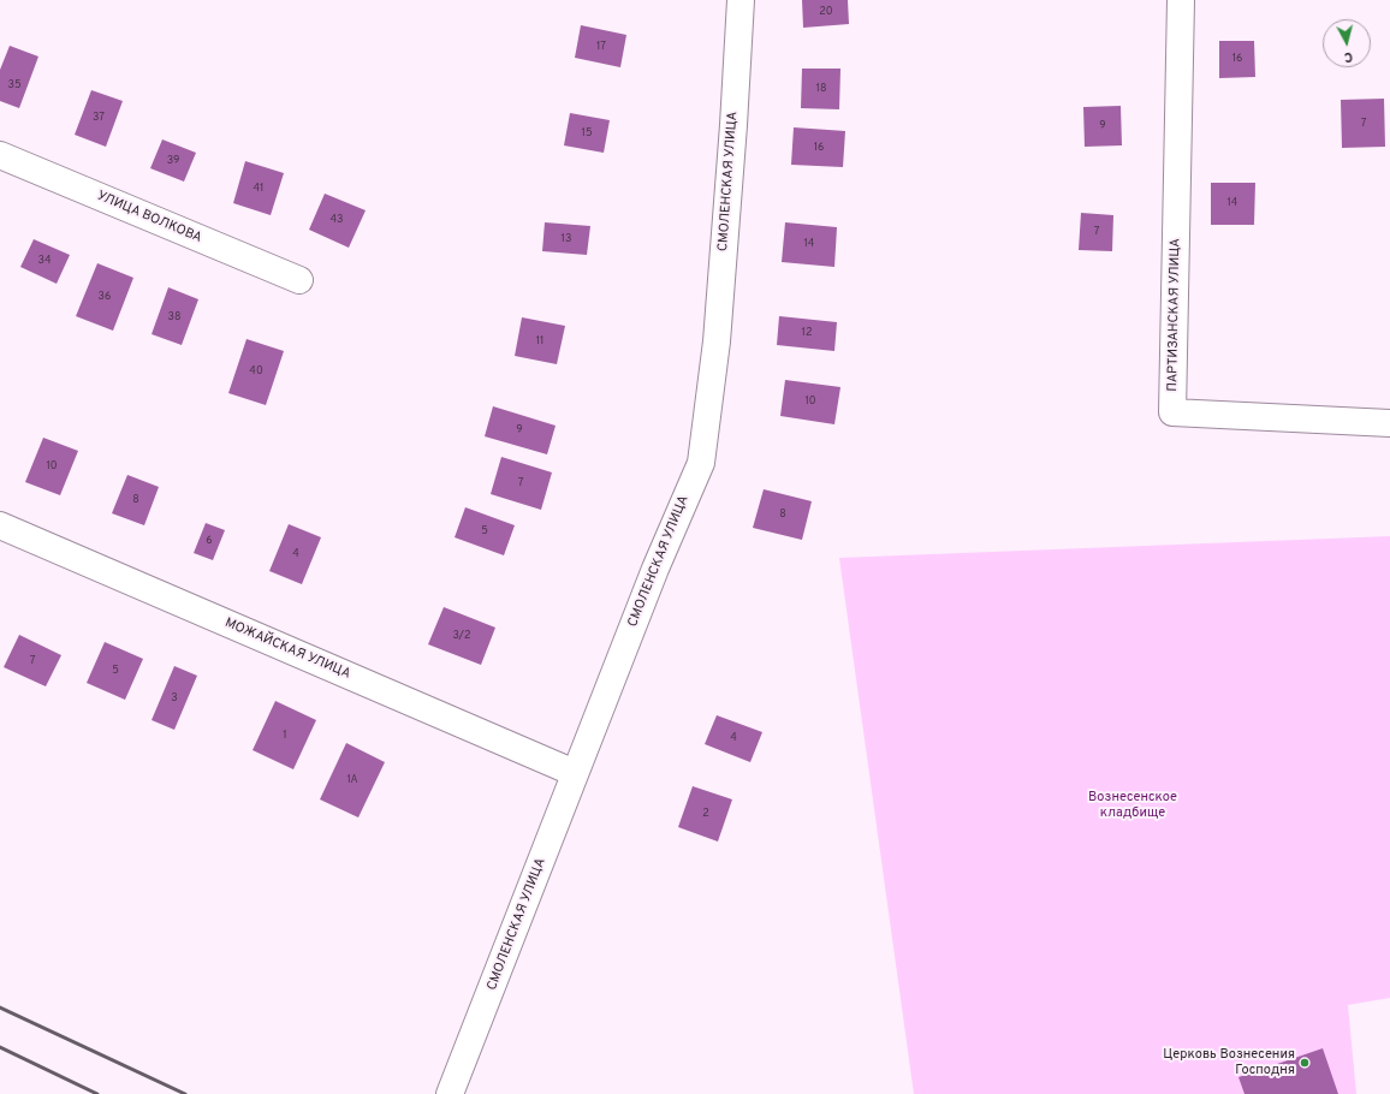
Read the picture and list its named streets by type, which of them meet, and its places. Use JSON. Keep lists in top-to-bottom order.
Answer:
{
  "streets": {
    "street": [
      "СМОЛЕНСКАЯ УЛИЦА",
      "УЛИЦА ВОЛКОВА",
      "ПАРТИЗАНСКАЯ УЛИЦА",
      "МОЖАЙСКАЯ УЛИЦА"
    ]
  },
  "crossings": [
    ["СМОЛЕНСКАЯ УЛИЦА", "МОЖАЙСКАЯ УЛИЦА"]
  ],
  "parks": ["Вознесенское кладбище"],
  "places": ["Церковь Вознесения Господня"],
  "house_numbers": [
    "20",
    "17",
    "16",
    "35",
    "18",
    "37",
    "7",
    "9",
    "15",
    "16",
    "39",
    "41",
    "14",
    "43",
    "7",
    "13",
    "14",
    "34",
    "36",
    "38",
    "12",
    "11",
    "40",
    "10",
    "9",
    "10",
    "7",
    "8",
    "8",
    "5",
    "6",
    "4",
    "3/2",
    "7",
    "5",
    "3",
    "1",
    "4",
    "1А",
    "2"
  ],
  "north": "bottom"
}
